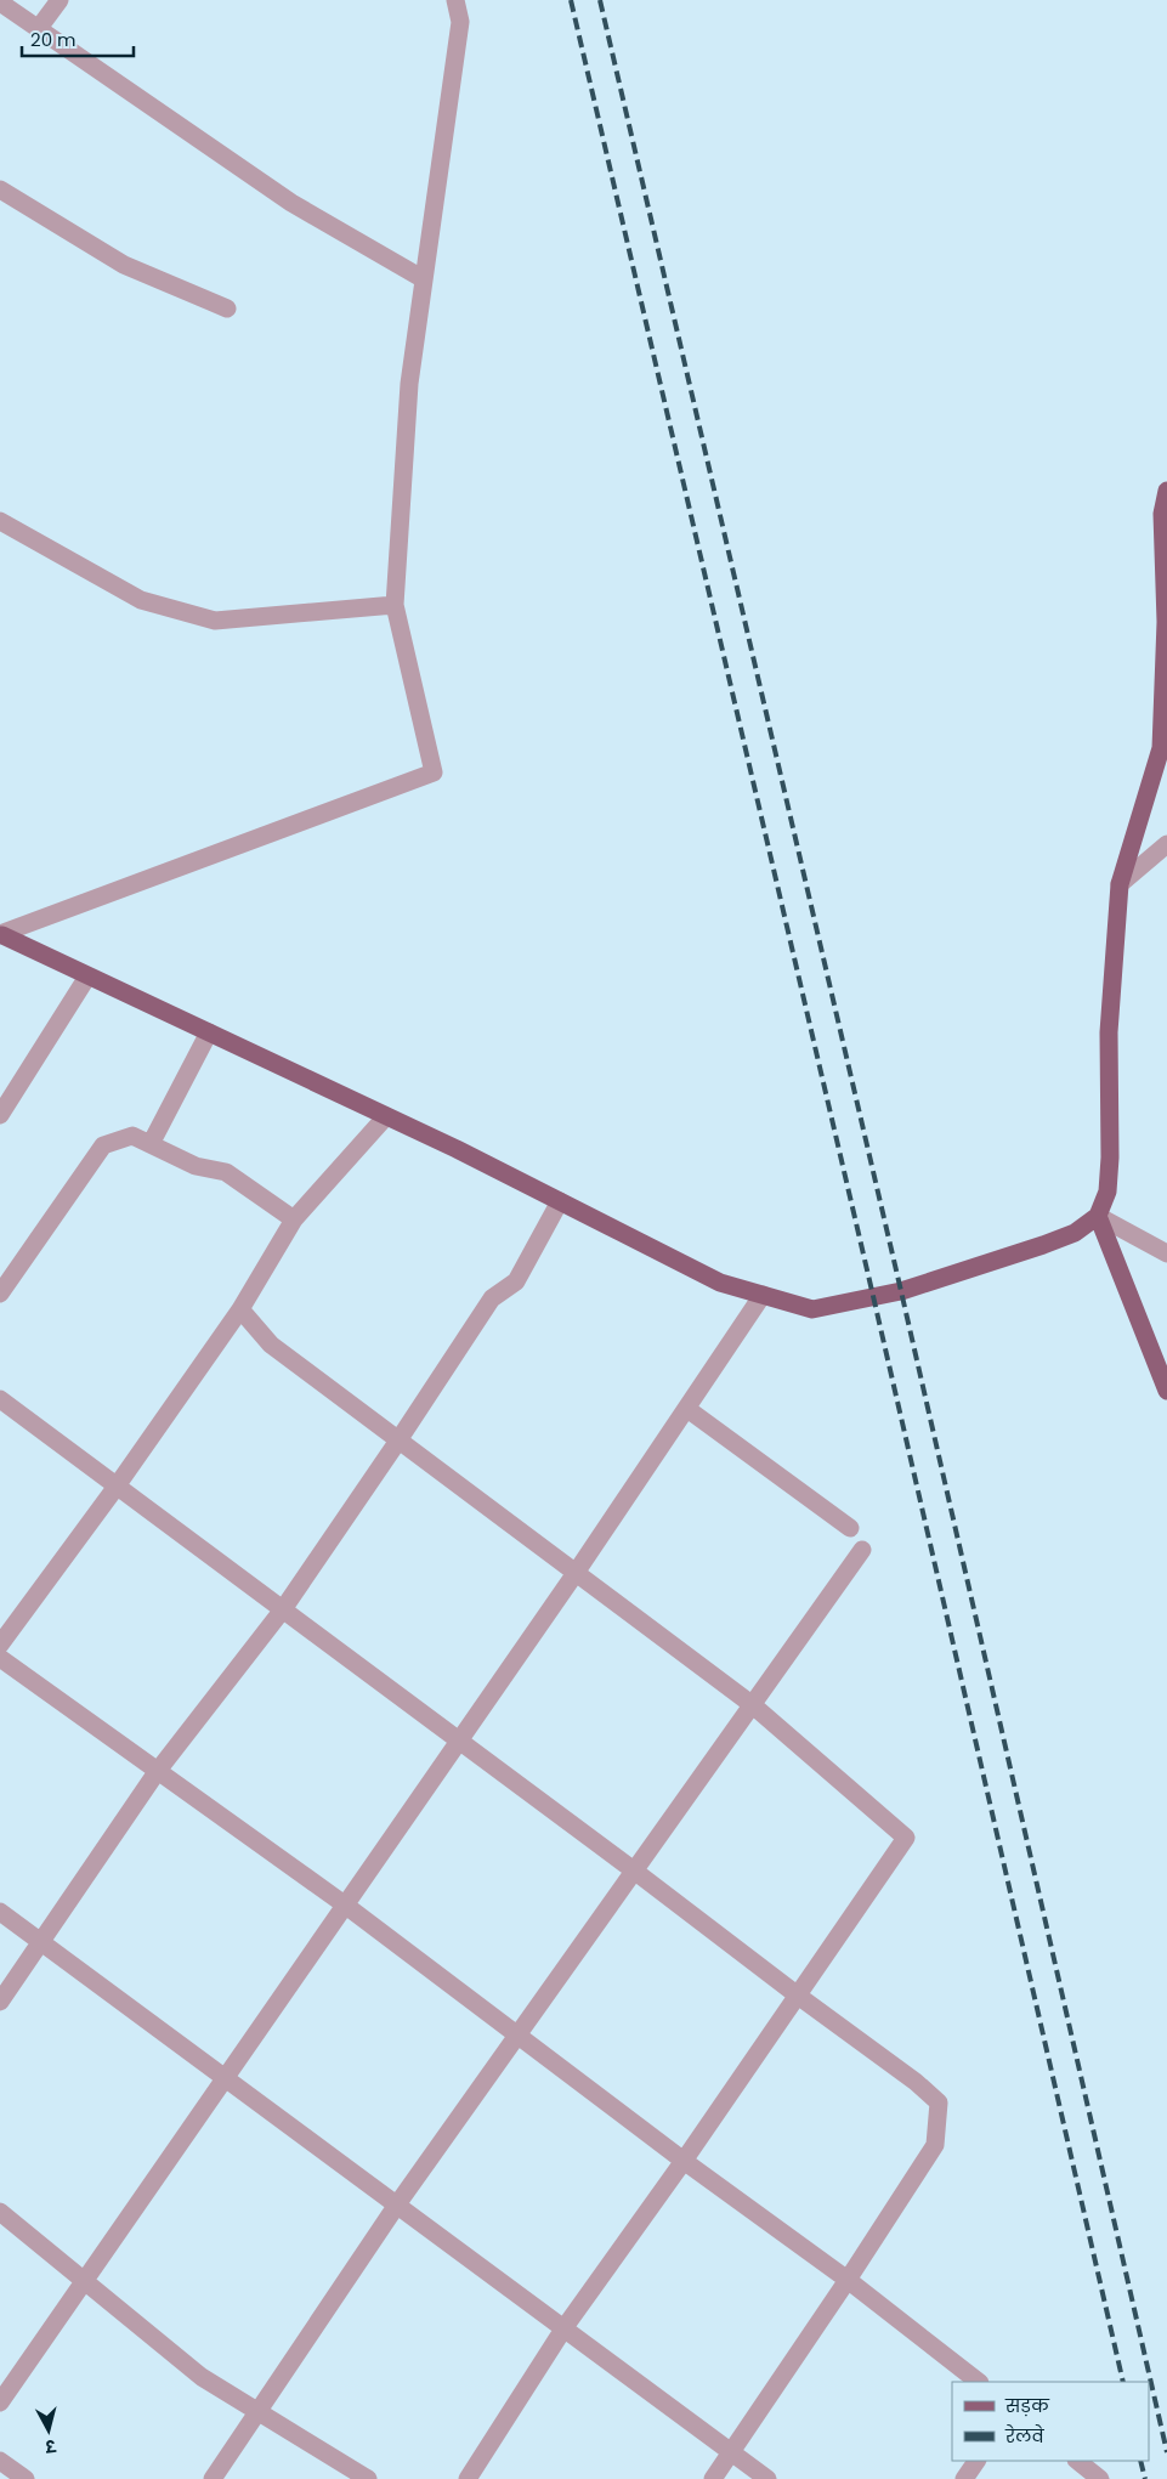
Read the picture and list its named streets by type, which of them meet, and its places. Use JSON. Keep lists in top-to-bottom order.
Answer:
{
  "legend": ["सड़क", "रेलवे"],
  "scale_bar": "20 m",
  "north": "bottom"
}
